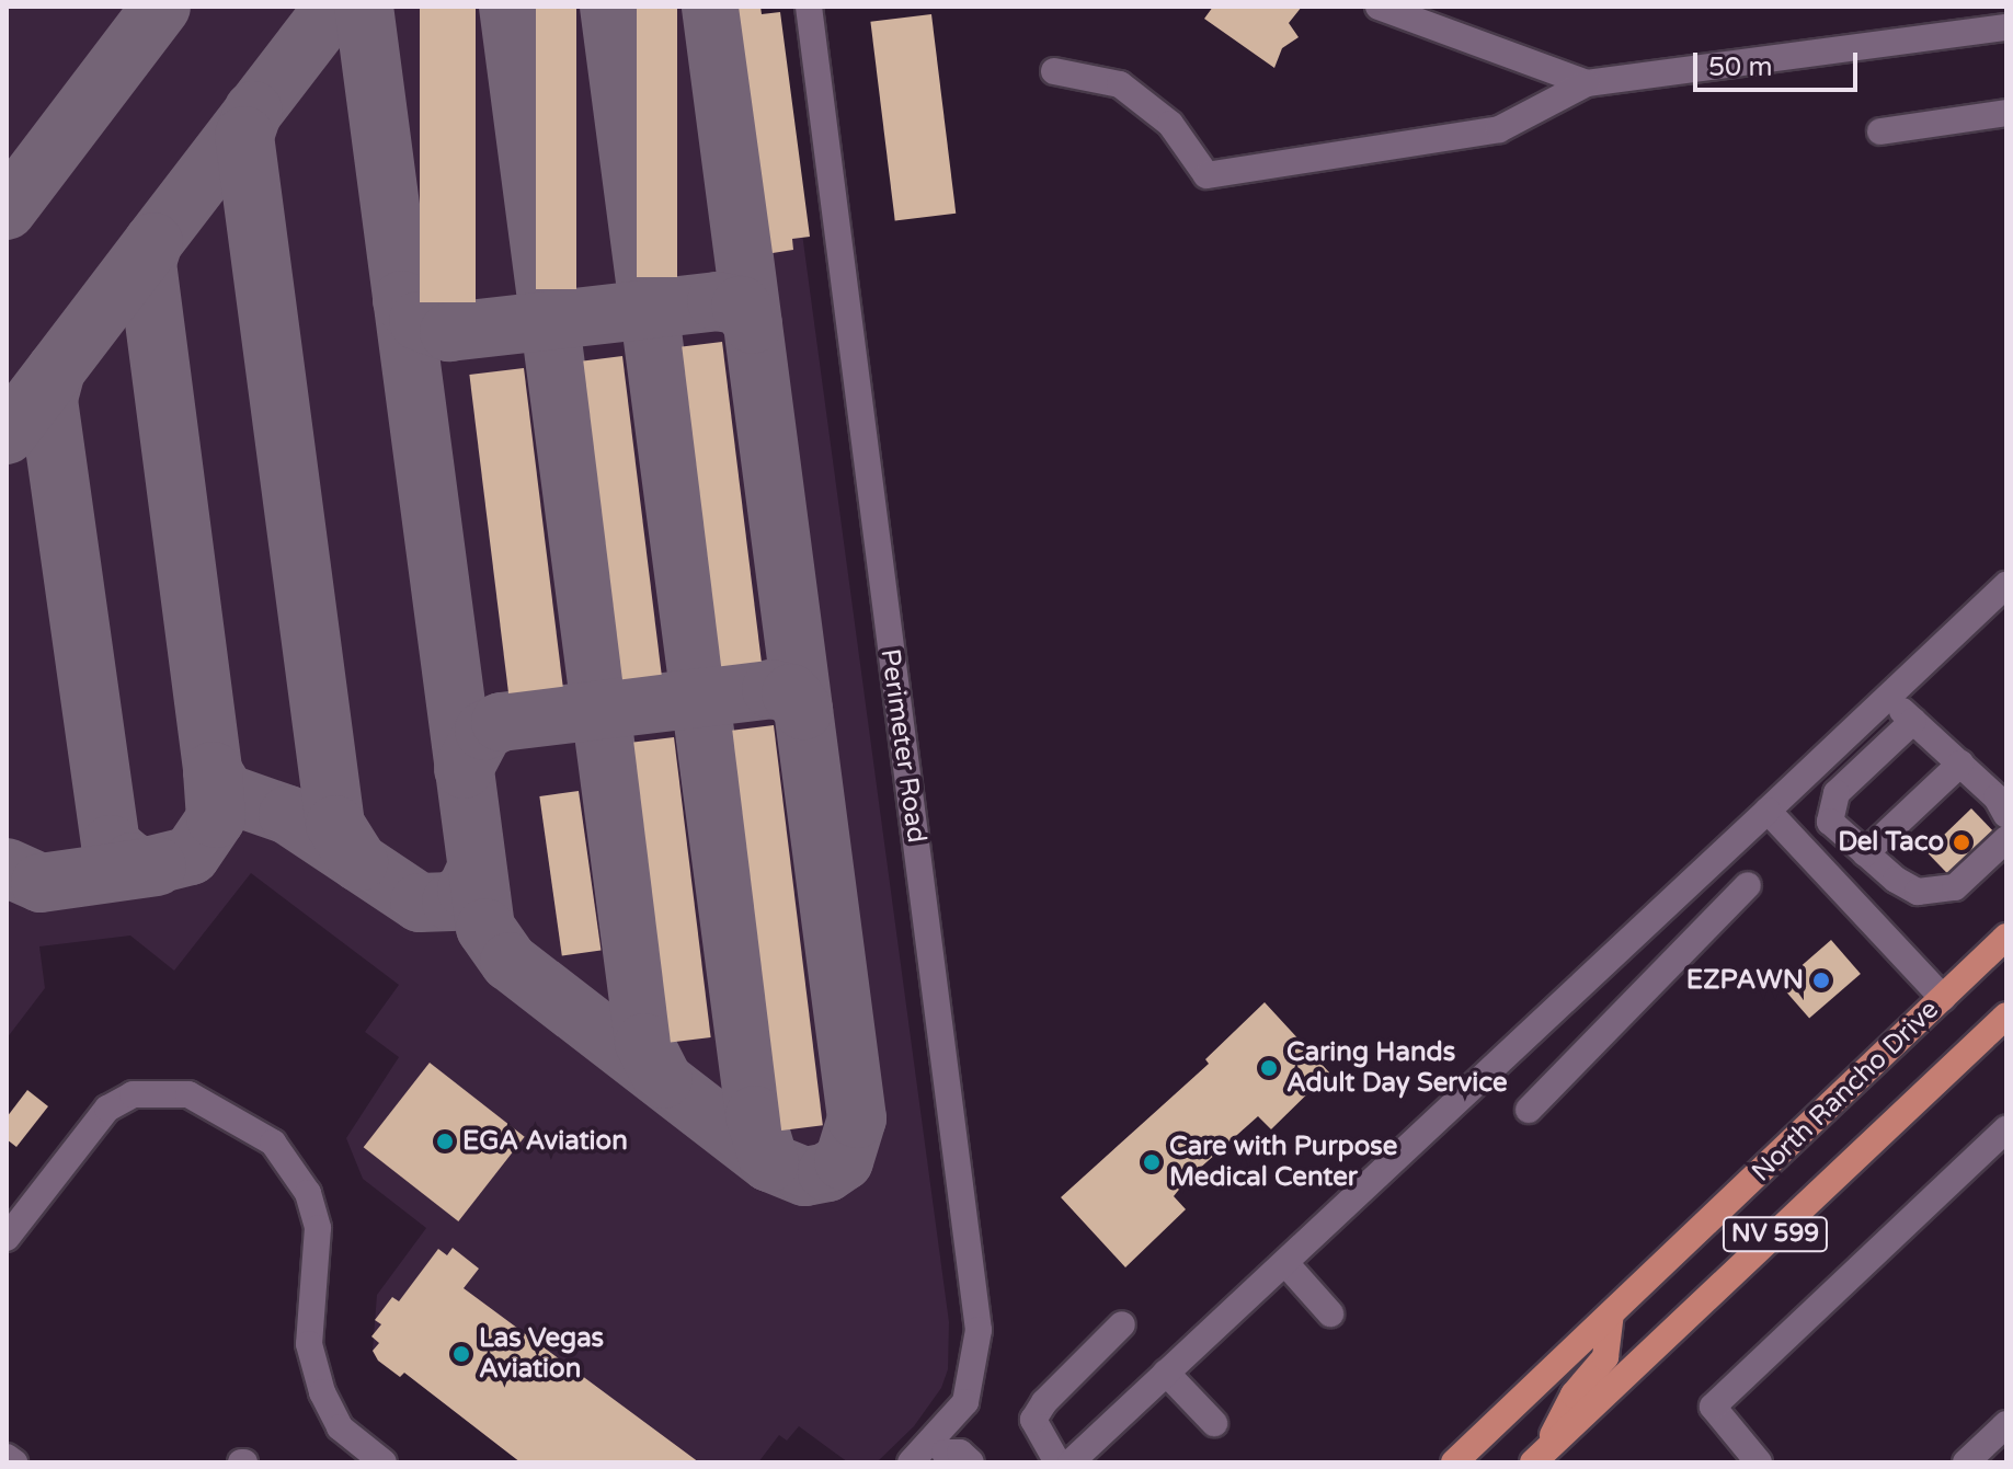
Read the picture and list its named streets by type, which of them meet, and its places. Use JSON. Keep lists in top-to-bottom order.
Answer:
{
  "streets": {
    "main road": ["North Rancho Drive", "NV 599"],
    "street": ["Perimeter Road"]
  },
  "places": [
    "Del Taco",
    "EZPAWN",
    "Caring Hands Adult Day Service",
    "EGA Aviation",
    "Care with Purpose Medical Center",
    "Las Vegas Aviation"
  ],
  "scale_bar": "50 m"
}
